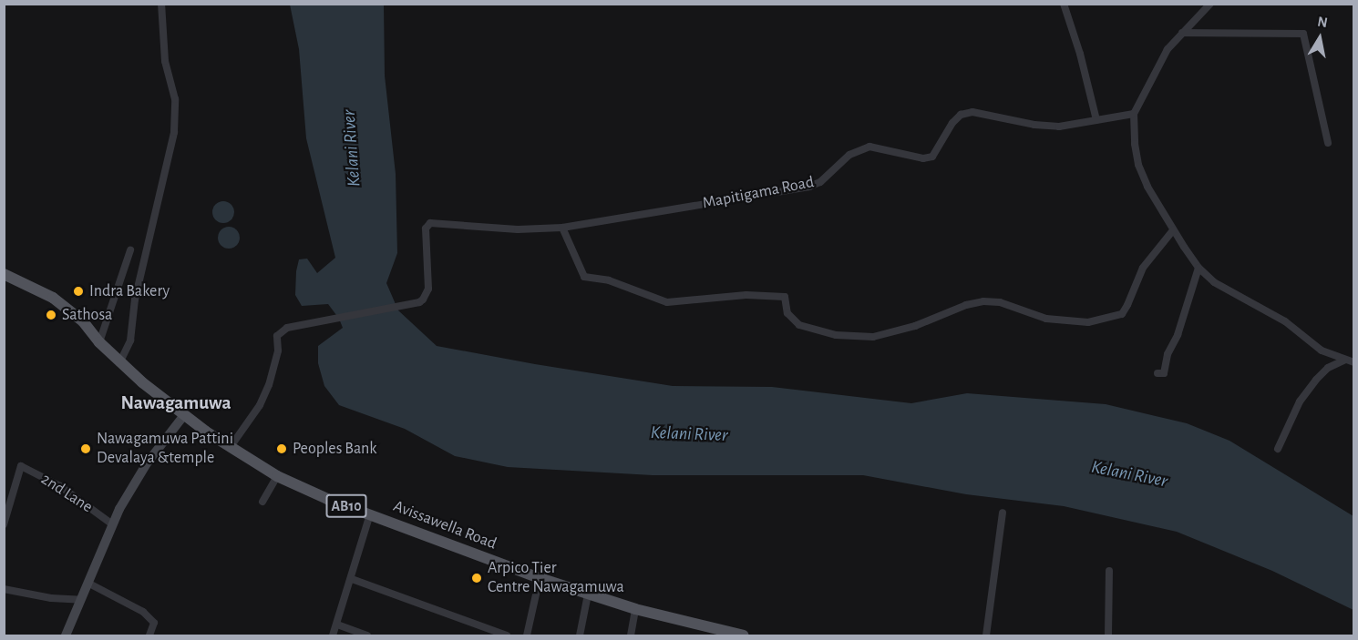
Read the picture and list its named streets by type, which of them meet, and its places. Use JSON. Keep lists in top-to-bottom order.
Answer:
{
  "streets": {
    "main road": ["AB10", "Avissawella Road"],
    "street": ["Mapitigama Road", "2nd Lane"]
  },
  "crossings": [
    ["Mapitigama Road", "Avissawella Road"]
  ],
  "districts": ["Nawagamuwa"],
  "water": ["Kelani River"],
  "places": [
    "Indra Bakery",
    "Sathosa",
    "Nawagamuwa Pattini Devalaya &temple",
    "Peoples Bank",
    "Arpico Tier Centre Nawagamuwa"
  ],
  "north": "top"
}
